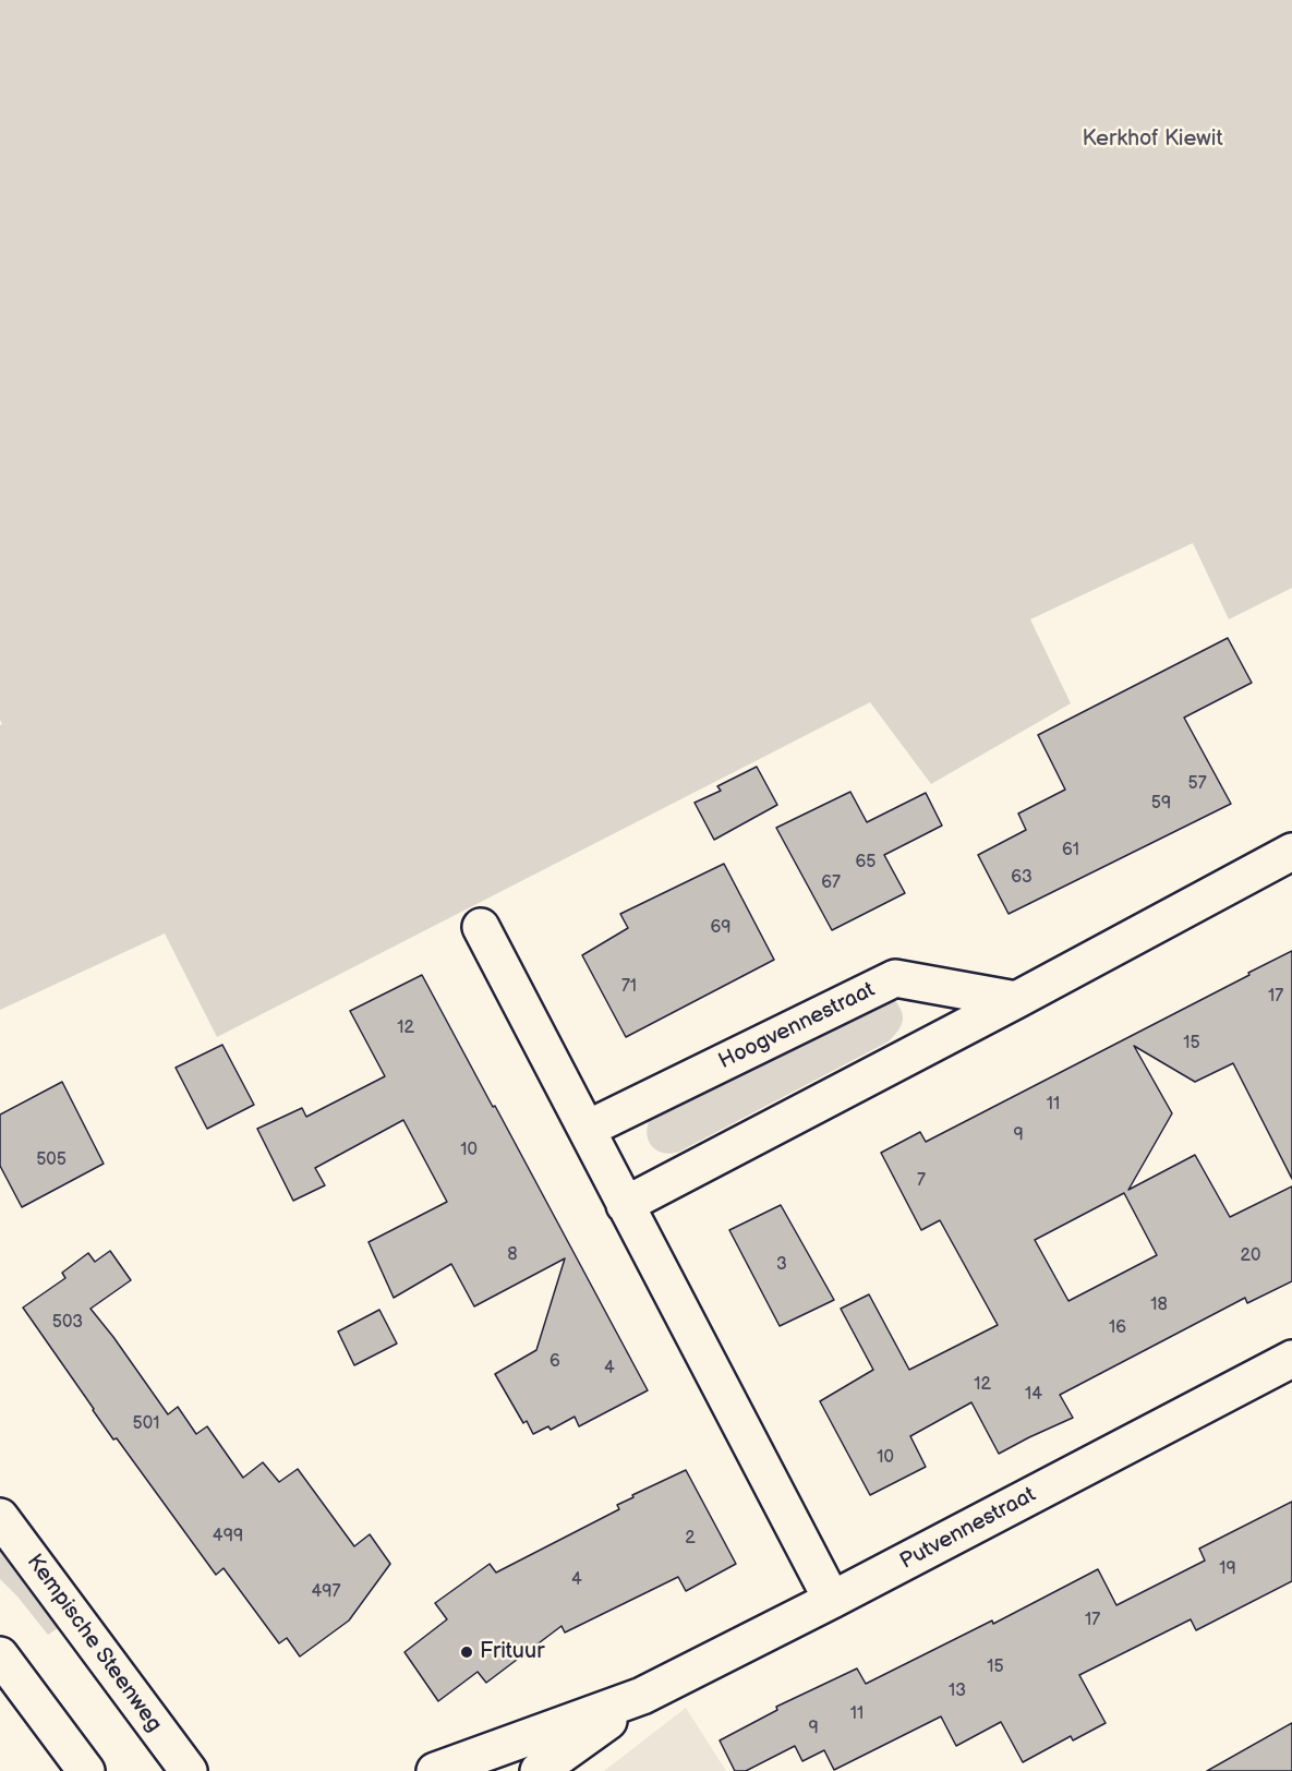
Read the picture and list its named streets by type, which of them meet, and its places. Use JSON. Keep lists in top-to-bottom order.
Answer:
{
  "streets": {
    "street": ["Hoogvennestraat", "Putvennestraat", "Kempische Steenweg"]
  },
  "parks": ["Kerkhof Kiewit"],
  "places": ["Frituur"],
  "house_numbers": [
    "57",
    "59",
    "61",
    "65",
    "63",
    "67",
    "69",
    "71",
    "17",
    "12",
    "15",
    "11",
    "9",
    "10",
    "505",
    "7",
    "8",
    "20",
    "3",
    "18",
    "503",
    "16",
    "6",
    "4",
    "12",
    "14",
    "501",
    "10",
    "499",
    "2",
    "19",
    "4",
    "497",
    "17",
    "15",
    "13",
    "11",
    "9"
  ]
}
